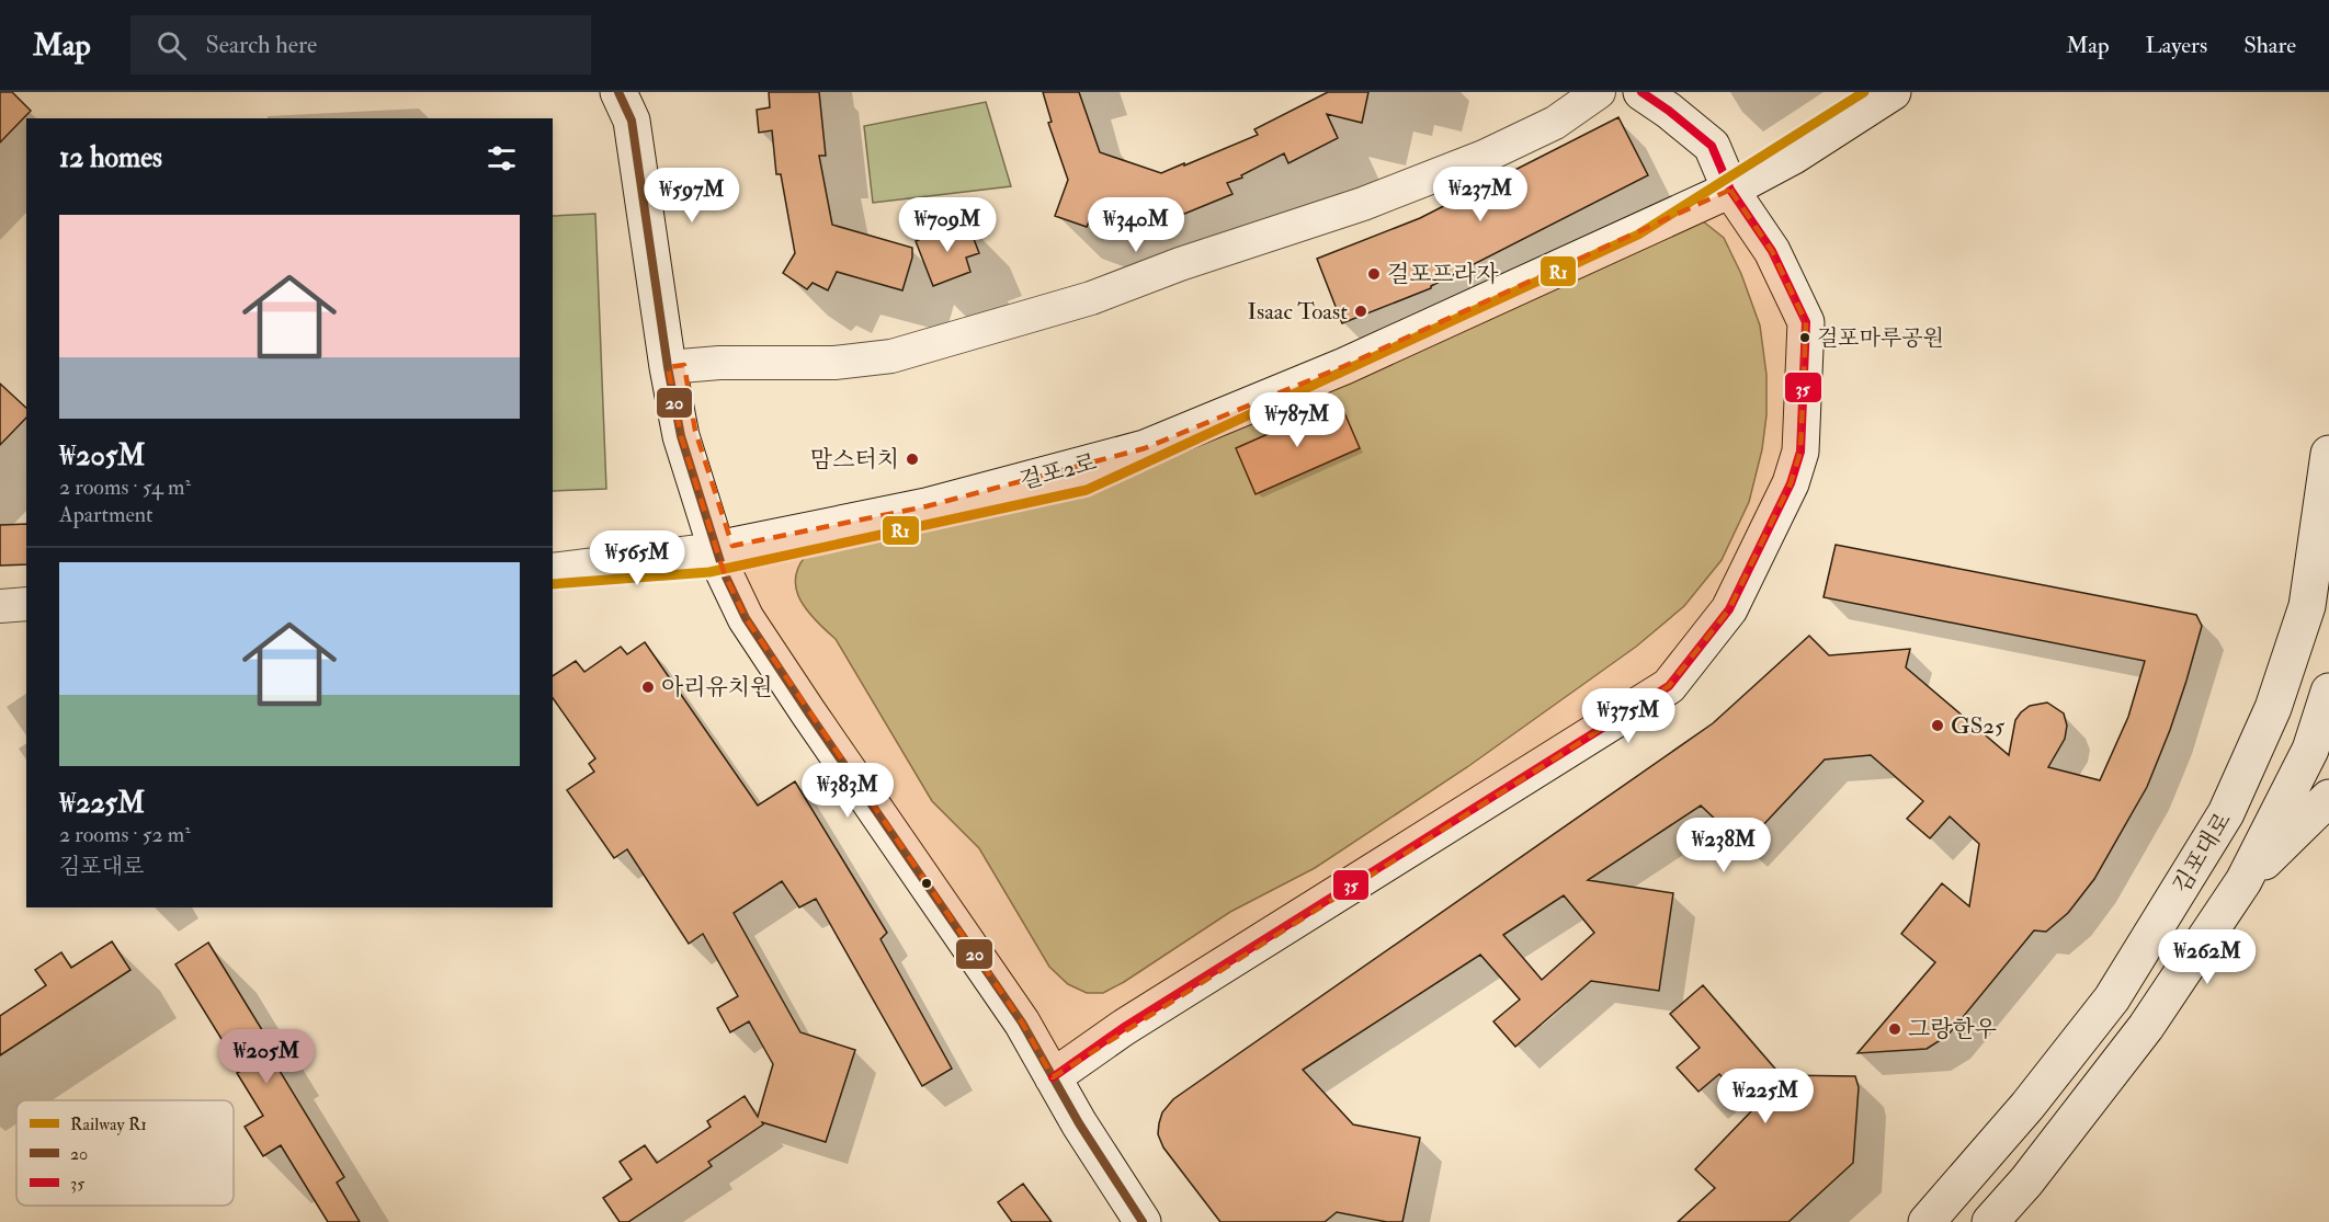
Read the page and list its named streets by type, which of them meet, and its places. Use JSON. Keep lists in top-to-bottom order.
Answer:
{
  "streets": {
    "street": ["걸포2로", "김포대로"]
  },
  "places": [
    "걸포프라자",
    "Isaac Toast",
    "걸포마루공원",
    "맘스터치",
    "아리유치원",
    "GS25",
    "그랑한우"
  ],
  "lines": ["rail line R1", "transit line 20", "transit line 35"],
  "legend": ["Railway R1", "20", "35"],
  "page": {
    "header": "Map",
    "search": "Search here",
    "nav": ["Map", "Layers", "Share"],
    "heading": "12 homes",
    "price": [
      "₩237M",
      "₩597M",
      "₩709M",
      "₩340M",
      "₩787M",
      "₩565M",
      "₩375M",
      "₩383M",
      "₩238M",
      "₩262M",
      "₩205M",
      "₩225M"
    ],
    "list": [
      {
        "name": "₩205M",
        "note": "2 rooms · 54 m² · Apartment"
      },
      {
        "name": "₩225M",
        "note": "2 rooms · 52 m² · 김포대로"
      }
    ]
  }
}
